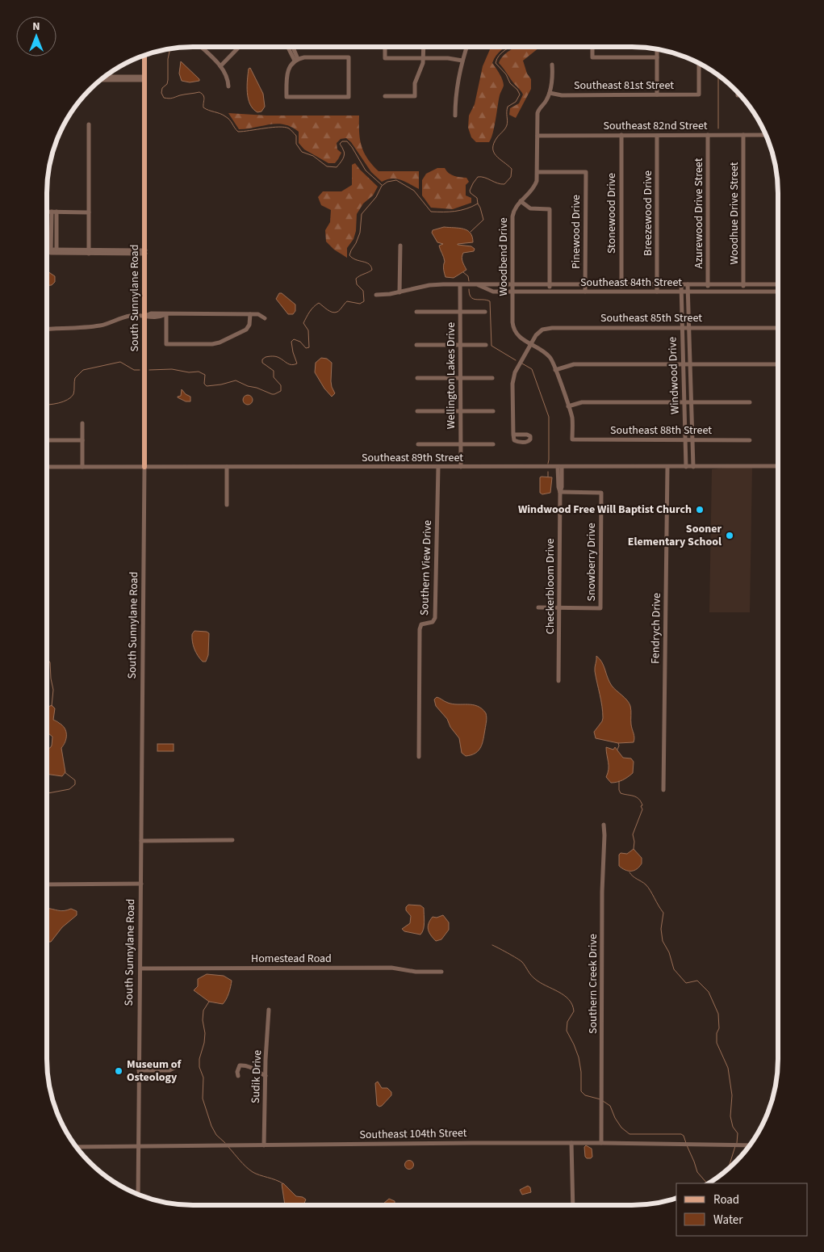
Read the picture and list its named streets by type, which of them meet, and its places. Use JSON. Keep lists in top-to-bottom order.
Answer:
{
  "streets": {
    "main road": ["South Sunnylane Road"],
    "street": [
      "Southeast 81st Street",
      "Southeast 82nd Street",
      "Stonewood Drive",
      "Breezewood Drive",
      "Azurewood Drive Street",
      "Woodhue Drive Street",
      "Pinewood Drive",
      "Woodbend Drive",
      "Southeast 84th Street",
      "Southeast 85th Street",
      "Wellington Lakes Drive",
      "Windwood Drive",
      "Southeast 88th Street",
      "Southeast 89th Street",
      "Snowberry Drive",
      "Southern View Drive",
      "Checkerbloom Drive",
      "Fendrych Drive",
      "Homestead Road",
      "Southern Creek Drive",
      "Sudik Drive",
      "Southeast 104th Street"
    ]
  },
  "crossings": [
    ["Southeast 81st Street", "Woodbend Drive"],
    ["Southeast 82nd Street", "Stonewood Drive"],
    ["Southeast 82nd Street", "Breezewood Drive"],
    ["Southeast 82nd Street", "Azurewood Drive Street"],
    ["Southeast 82nd Street", "Woodhue Drive Street"],
    ["Southeast 82nd Street", "Woodbend Drive"],
    ["Stonewood Drive", "Southeast 84th Street"],
    ["Breezewood Drive", "Southeast 84th Street"],
    ["Azurewood Drive Street", "Southeast 84th Street"],
    ["Woodhue Drive Street", "Southeast 84th Street"],
    ["Pinewood Drive", "Woodbend Drive"],
    ["Pinewood Drive", "Southeast 84th Street"],
    ["Woodbend Drive", "Southeast 84th Street"],
    ["Woodbend Drive", "Southeast 85th Street"],
    ["Woodbend Drive", "Southeast 88th Street"],
    ["Southeast 84th Street", "Wellington Lakes Drive"],
    ["Southeast 84th Street", "Windwood Drive"],
    ["South Sunnylane Road", "Southeast 89th Street"],
    ["South Sunnylane Road", "Homestead Road"],
    ["South Sunnylane Road", "Southeast 104th Street"],
    ["Southeast 85th Street", "Windwood Drive"],
    ["Wellington Lakes Drive", "Southeast 89th Street"],
    ["Windwood Drive", "Southeast 88th Street"],
    ["Windwood Drive", "Southeast 89th Street"],
    ["Southeast 89th Street", "Southern View Drive"],
    ["Southeast 89th Street", "Checkerbloom Drive"],
    ["Southeast 89th Street", "Fendrych Drive"],
    ["Snowberry Drive", "Checkerbloom Drive"],
    ["Southern Creek Drive", "Southeast 104th Street"],
    ["Sudik Drive", "Southeast 104th Street"]
  ],
  "places": ["Windwood Free Will Baptist Church", "Sooner Elementary School", "Museum of Osteology"],
  "legend": ["Road", "Water"],
  "north": "top"
}
